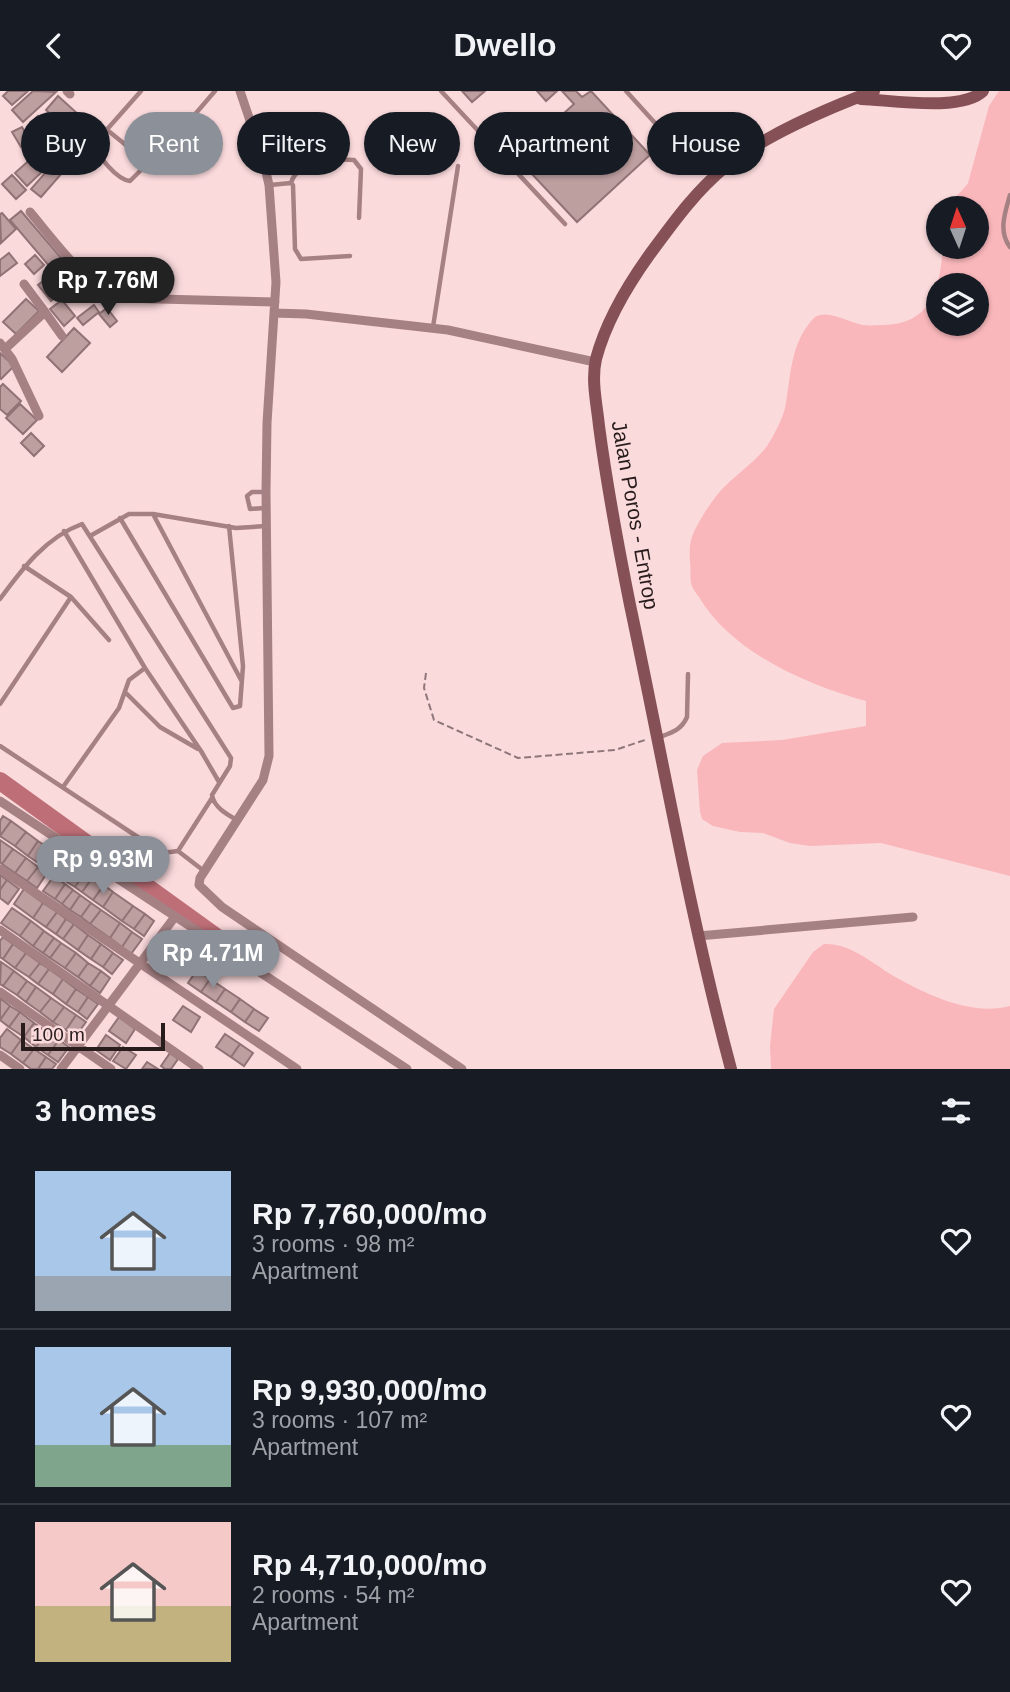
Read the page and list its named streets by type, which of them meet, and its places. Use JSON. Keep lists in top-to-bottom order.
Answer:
{
  "streets": {
    "main road": ["Jalan Poros - Entrop"]
  },
  "scale_bar": "100 m",
  "north": "top",
  "page": {
    "header": "Dwello",
    "chip": [
      "Buy",
      "Rent",
      "Filters",
      "New",
      "Apartment",
      "House"
    ],
    "price": ["Rp 7.76M", "Rp 9.93M", "Rp 4.71M"],
    "scale": "100 m",
    "heading": "3 homes",
    "list": [
      {
        "name": "Rp 7,760,000/mo",
        "note": "3 rooms · 98 m² · Apartment"
      },
      {
        "name": "Rp 9,930,000/mo",
        "note": "3 rooms · 107 m² · Apartment"
      },
      {
        "name": "Rp 4,710,000/mo",
        "note": "2 rooms · 54 m² · Apartment"
      }
    ]
  }
}
